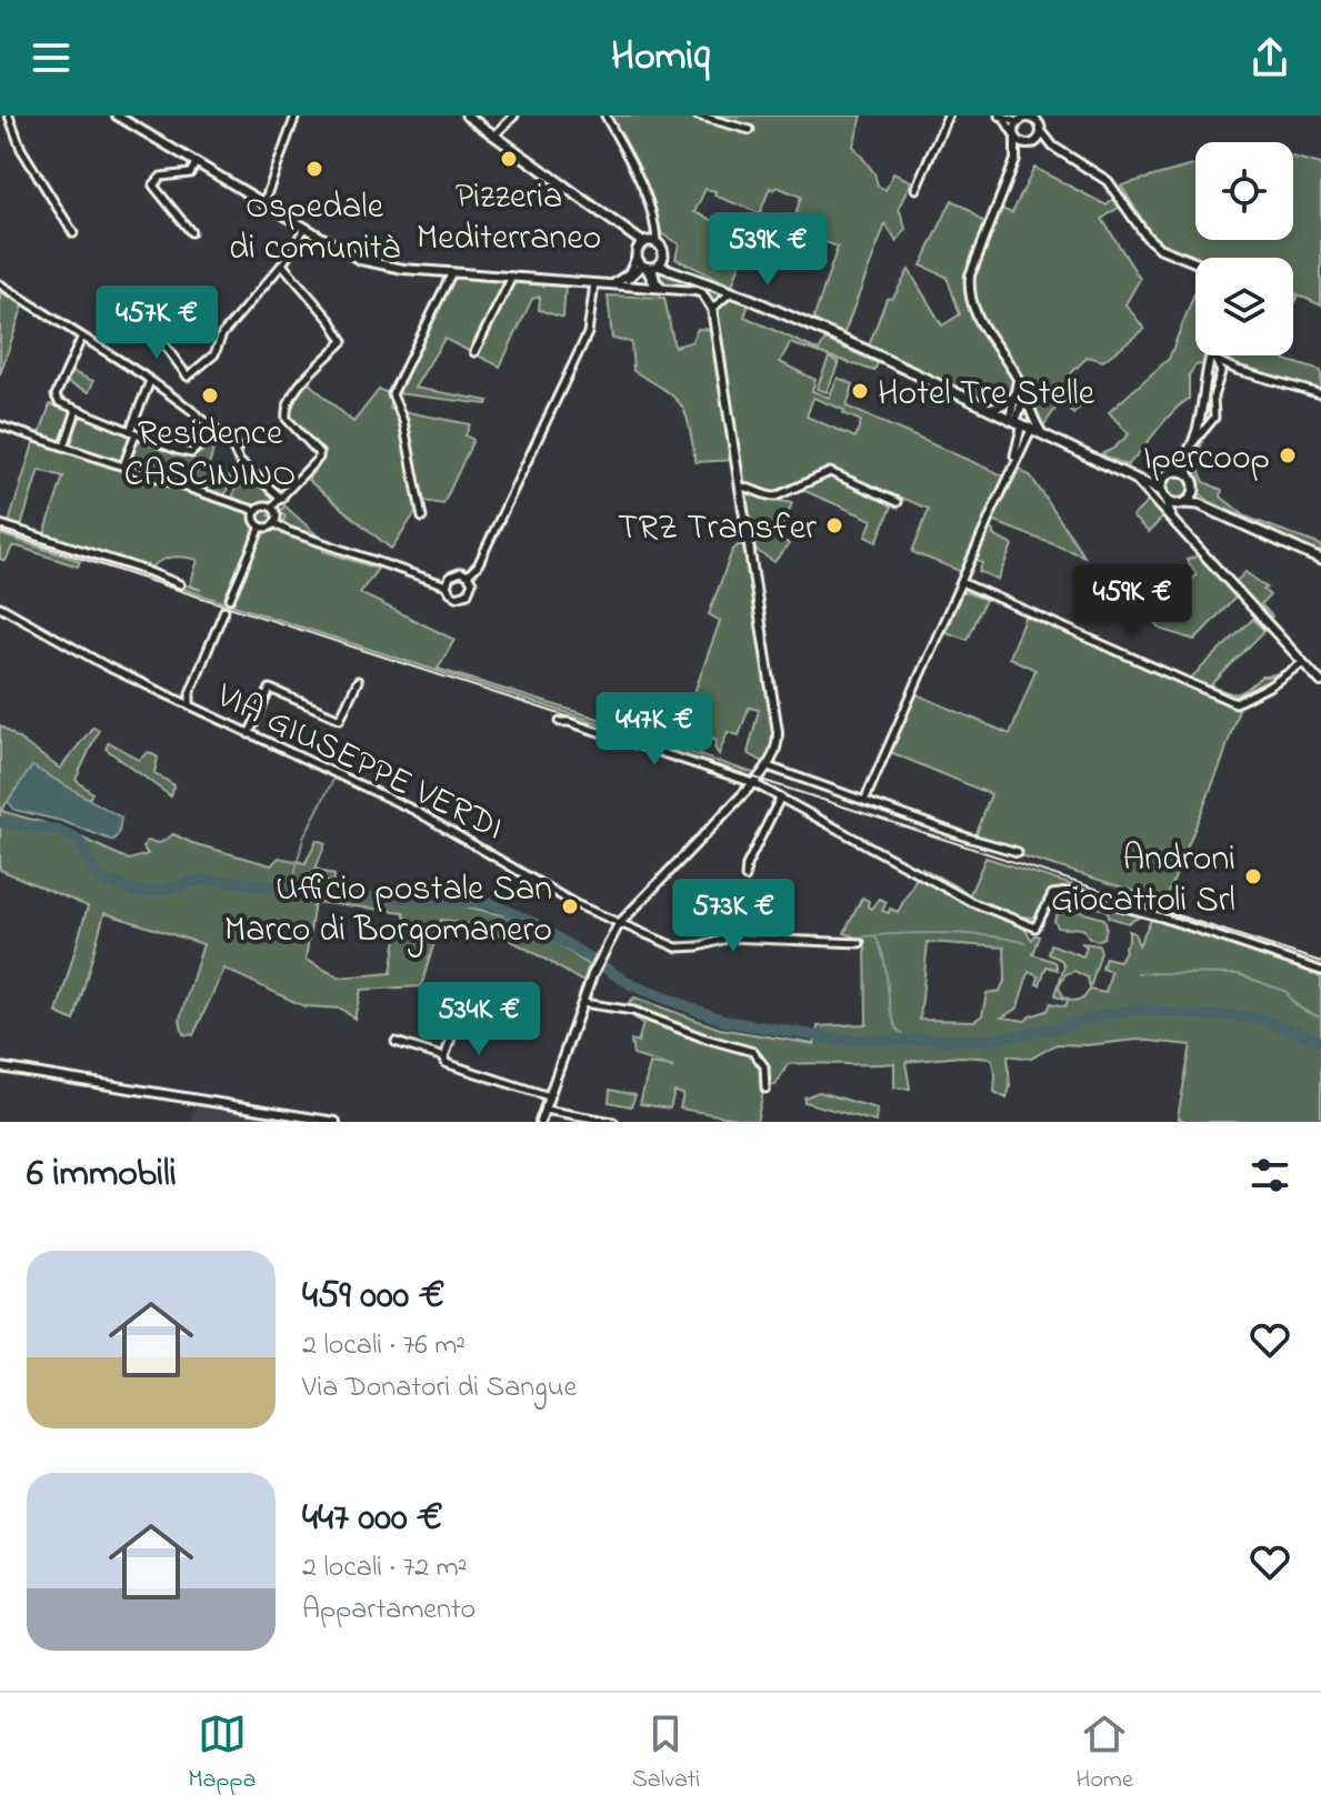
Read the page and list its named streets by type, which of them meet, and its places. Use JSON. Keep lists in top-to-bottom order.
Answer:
{
  "streets": {
    "street": ["VIA GIUSEPPE VERDI"]
  },
  "places": [
    "Pizzeria Mediterraneo",
    "Ospedale di comunità",
    "Hotel Tre Stelle",
    "Residence CASCININO",
    "Ipercoop",
    "TRZ Transfer",
    "Androni Giocattoli Srl",
    "Ufficio postale San Marco di Borgomanero"
  ],
  "page": {
    "header": "Homiq",
    "price": [
      "539K €",
      "457K €",
      "459K €",
      "447K €",
      "573K €",
      "534K €"
    ],
    "heading": "6 immobili",
    "list": [
      {
        "name": "459 000 €",
        "note": "2 locali · 76 m² · Via Donatori di Sangue"
      },
      {
        "name": "447 000 €",
        "note": "2 locali · 72 m² · Appartamento"
      }
    ],
    "tabs": ["Mappa", "Salvati", "Home"]
  }
}
